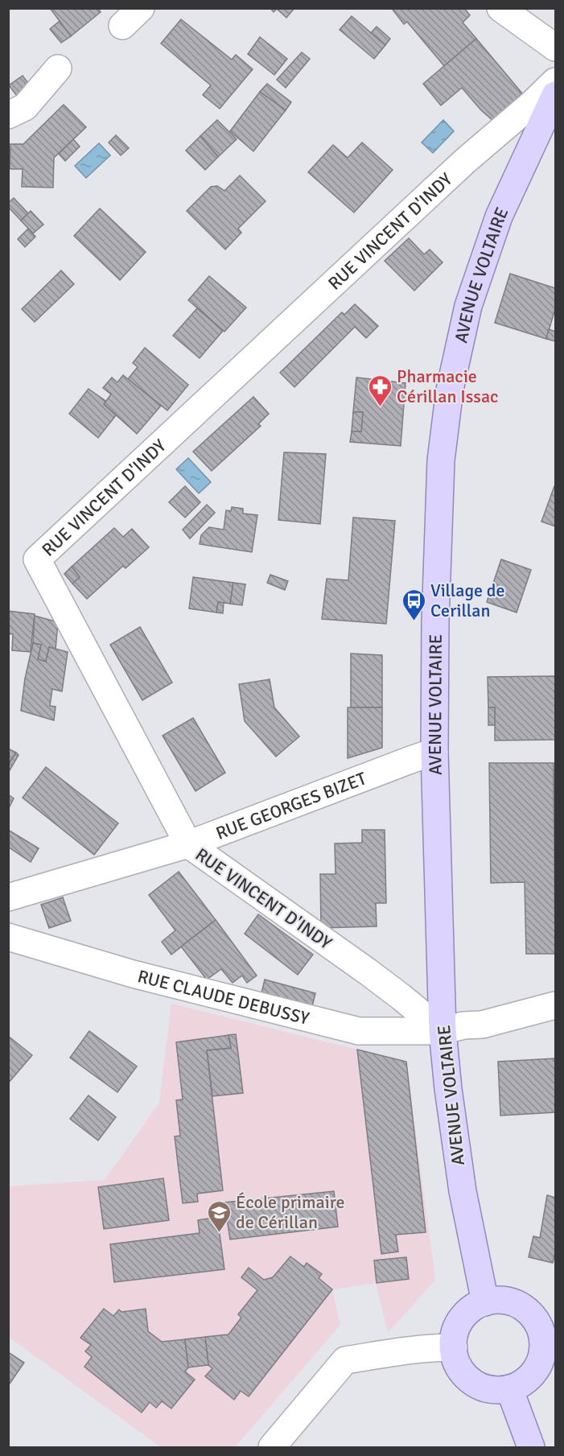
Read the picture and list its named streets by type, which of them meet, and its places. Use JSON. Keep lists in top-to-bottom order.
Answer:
{
  "streets": {
    "main road": ["AVENUE VOLTAIRE"],
    "street": ["RUE VINCENT D'INDY", "RUE GEORGES BIZET", "RUE CLAUDE DEBUSSY"]
  },
  "crossings": [
    ["RUE VINCENT D'INDY", "AVENUE VOLTAIRE"],
    ["RUE VINCENT D'INDY", "RUE GEORGES BIZET"],
    ["RUE VINCENT D'INDY", "RUE CLAUDE DEBUSSY"],
    ["AVENUE VOLTAIRE", "RUE GEORGES BIZET"],
    ["AVENUE VOLTAIRE", "RUE CLAUDE DEBUSSY"]
  ],
  "places": {
    "pharmacy": ["Pharmacie Cérillan Issac"],
    "bus stop": ["Village de Cerillan"],
    "school or university": ["École primaire de Cérillan"]
  }
}
